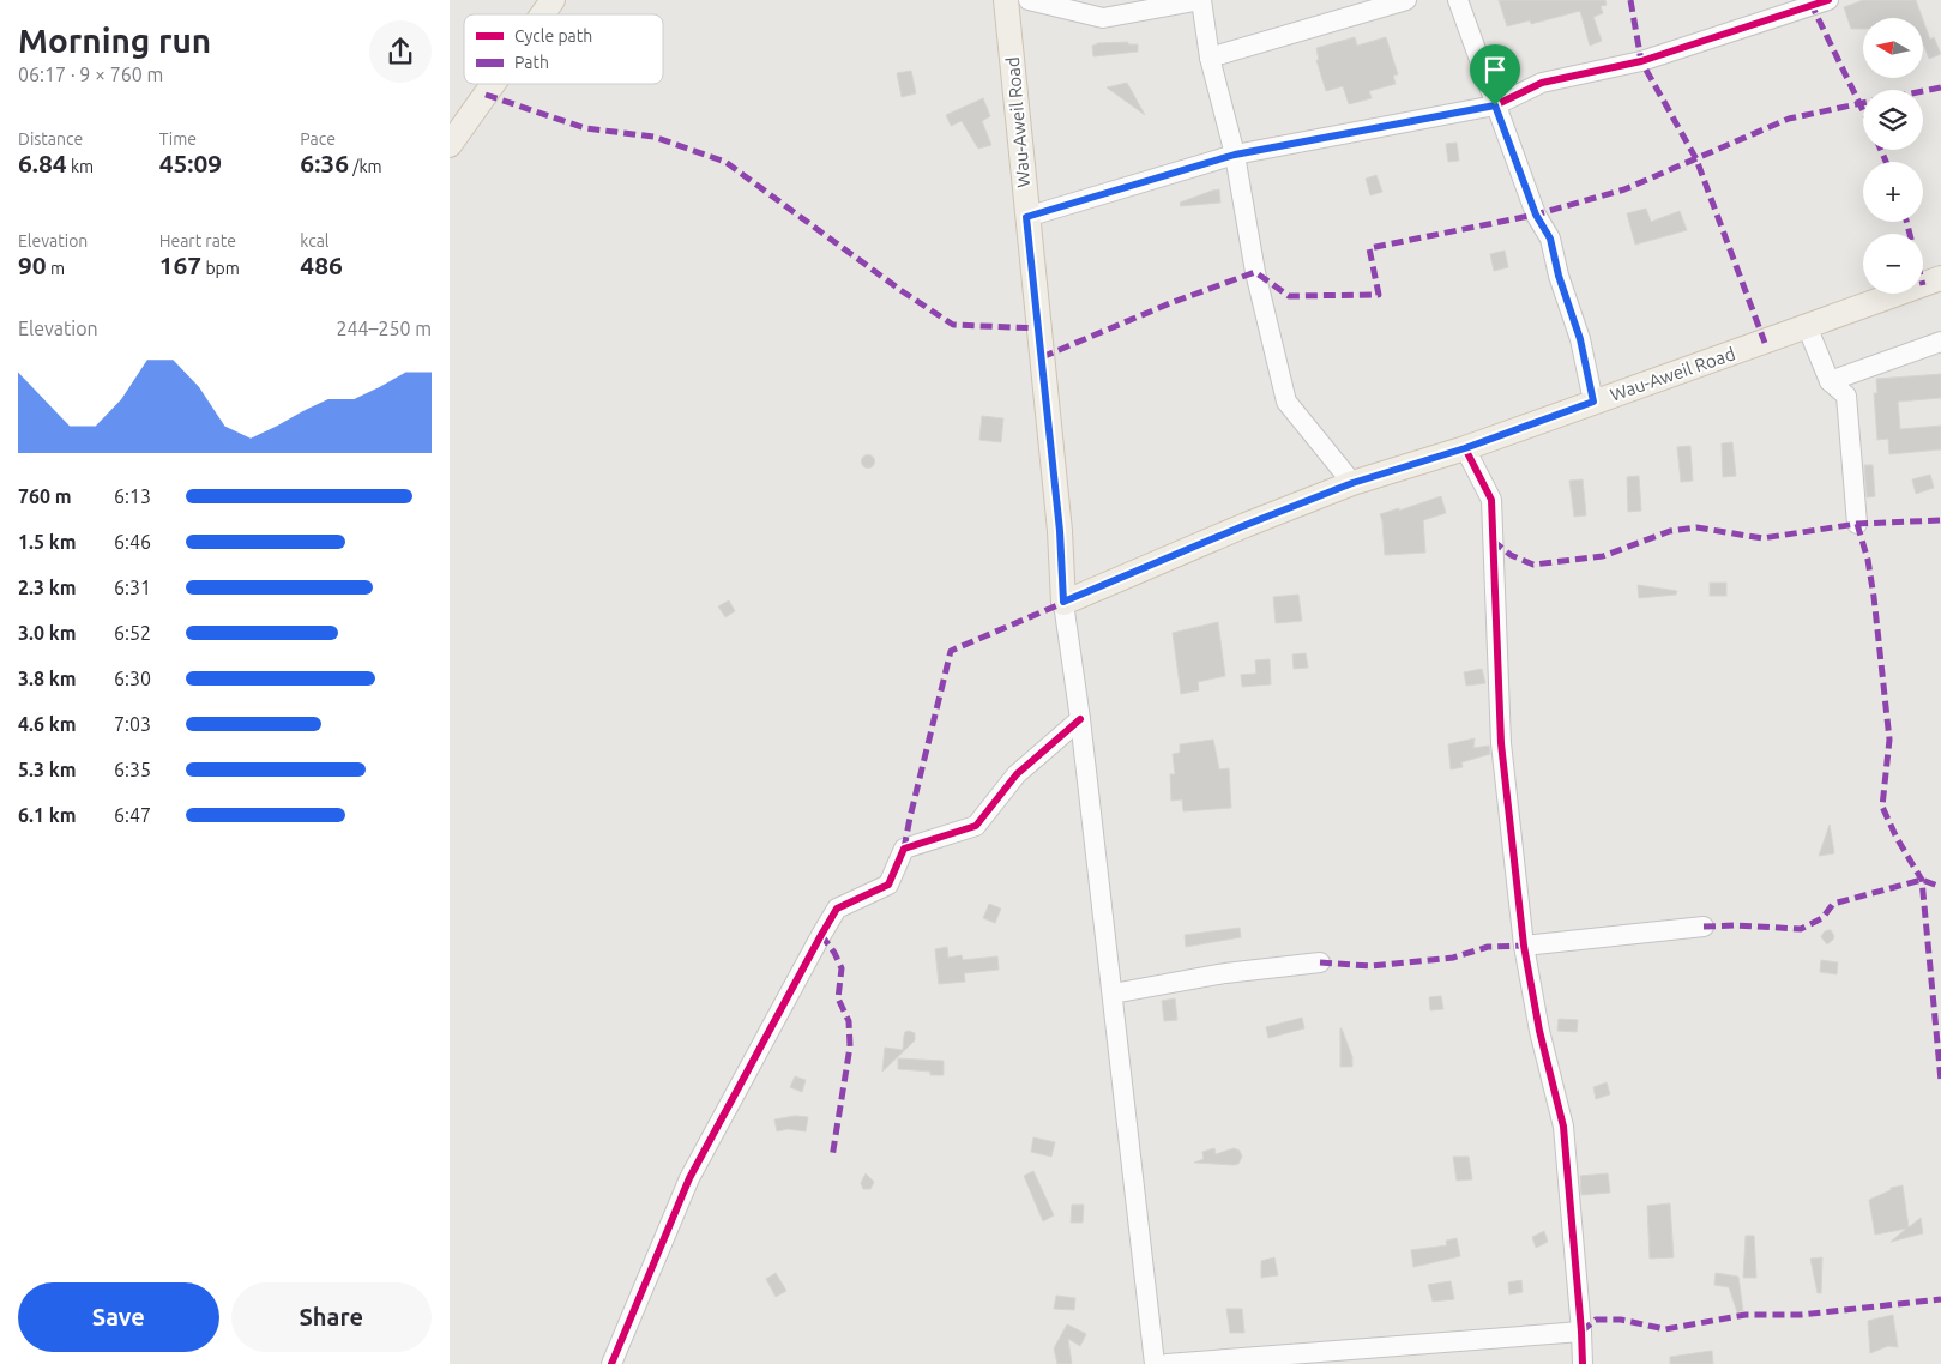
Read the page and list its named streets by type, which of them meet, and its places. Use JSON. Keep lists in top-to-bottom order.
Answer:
{
  "streets": {
    "main road": ["Wau-Aweil Road"]
  },
  "legend": ["Cycle path", "Path"],
  "north": "left",
  "page": {
    "heading": ["Morning run", "06:17 · 9 × 760 m"],
    "map_buttons": ["+", "−"],
    "stats": [
      ["Distance", "6.84 km"],
      ["Time", "45:09"],
      ["Pace", "6:36 /km"],
      ["Elevation", "90 m"],
      ["Heart rate", "167 bpm"],
      ["kcal", "486"]
    ],
    "chart": ["Elevation", "244–250 m"],
    "list": [
      {
        "name": "760 m",
        "note": "6:13"
      },
      {
        "name": "1.5 km",
        "note": "6:46"
      },
      {
        "name": "2.3 km",
        "note": "6:31"
      },
      {
        "name": "3.0 km",
        "note": "6:52"
      },
      {
        "name": "3.8 km",
        "note": "6:30"
      },
      {
        "name": "4.6 km",
        "note": "7:03"
      },
      {
        "name": "5.3 km",
        "note": "6:35"
      },
      {
        "name": "6.1 km",
        "note": "6:47"
      }
    ],
    "buttons": ["Save", "Share"]
  }
}
